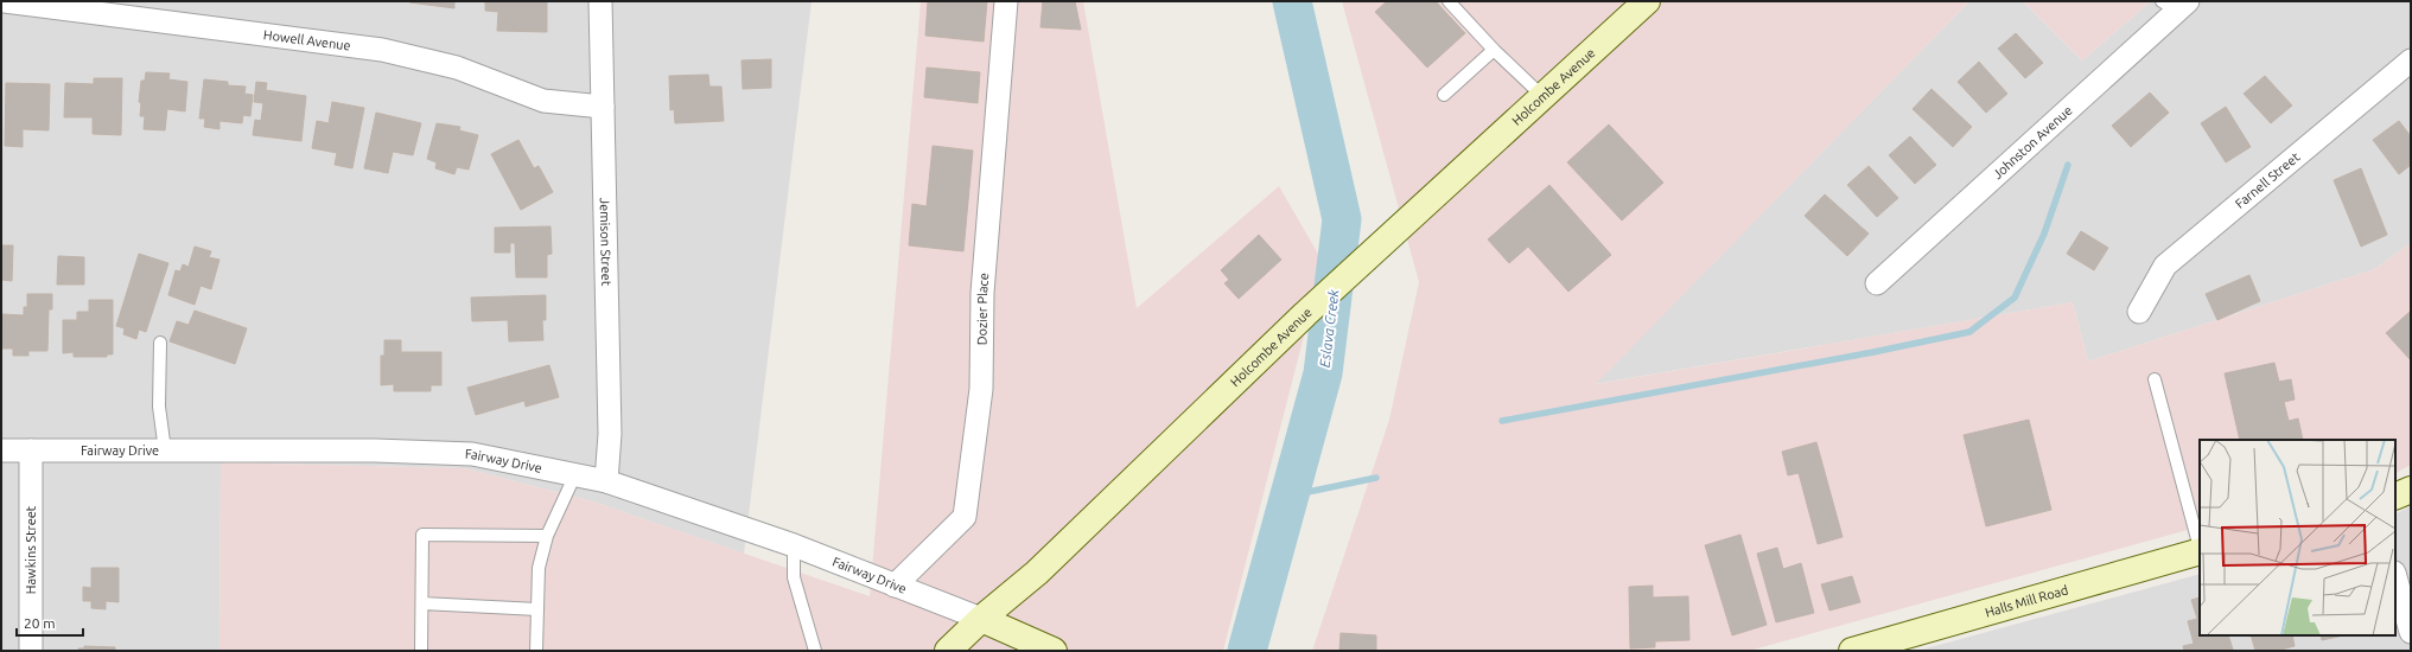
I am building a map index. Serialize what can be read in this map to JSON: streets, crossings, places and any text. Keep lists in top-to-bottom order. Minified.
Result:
{"streets":{"street":["Howell Avenue","Holcombe Avenue","Johnston Avenue","Farnell Street","Jemison Street","Dozier Place","Fairway Drive","Hawkins Street","Halls Mill Road"]},"crossings":[["Howell Avenue","Jemison Street"],["Holcombe Avenue","Fairway Drive"],["Jemison Street","Fairway Drive"],["Dozier Place","Fairway Drive"],["Fairway Drive","Hawkins Street"]],"water":["Eslava Creek"],"scale_bar":"20 m"}
